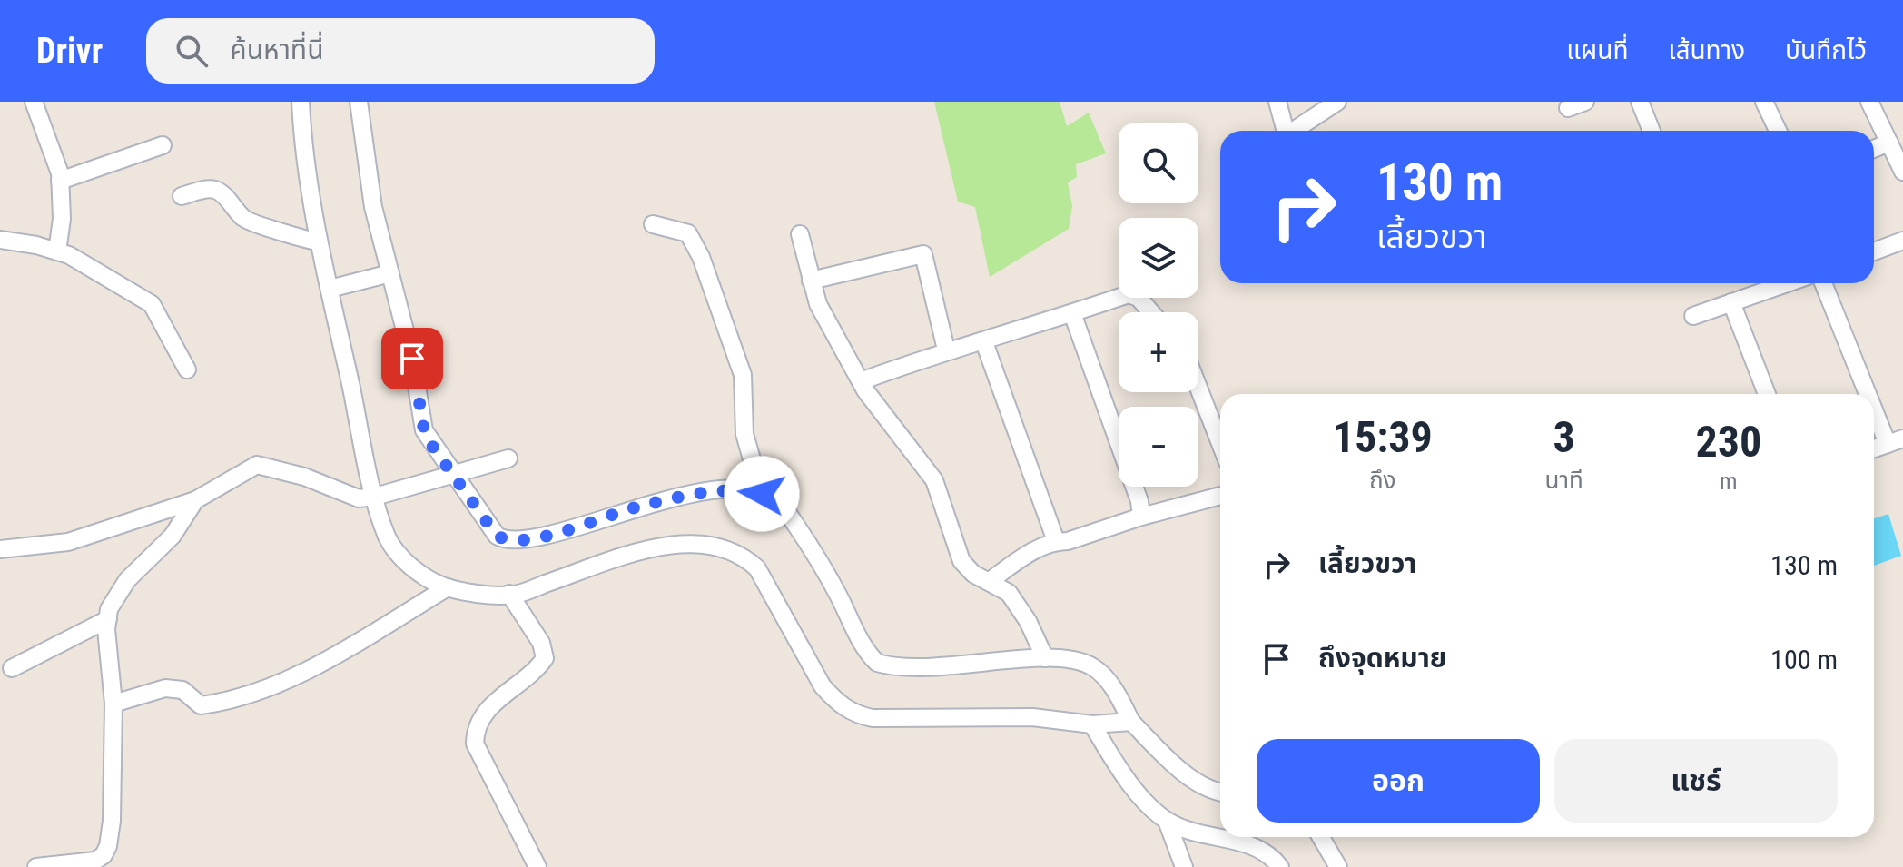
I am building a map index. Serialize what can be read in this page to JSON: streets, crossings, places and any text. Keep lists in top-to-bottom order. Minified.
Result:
{"page":{"header":"Drivr","search":"ค้นหาที่นี่","nav":["แผนที่","เส้นทาง","บันทึกไว้"],"map_buttons":["+","−"],"turn":["130 m","เลี้ยวขวา"],"eta":["15:39","ถึง","3","นาที","230","m"],"list":[{"name":"เลี้ยวขวา","value":"130 m"},{"name":"ถึงจุดหมาย","value":"100 m"}],"buttons":["ออก","แชร์"]}}
